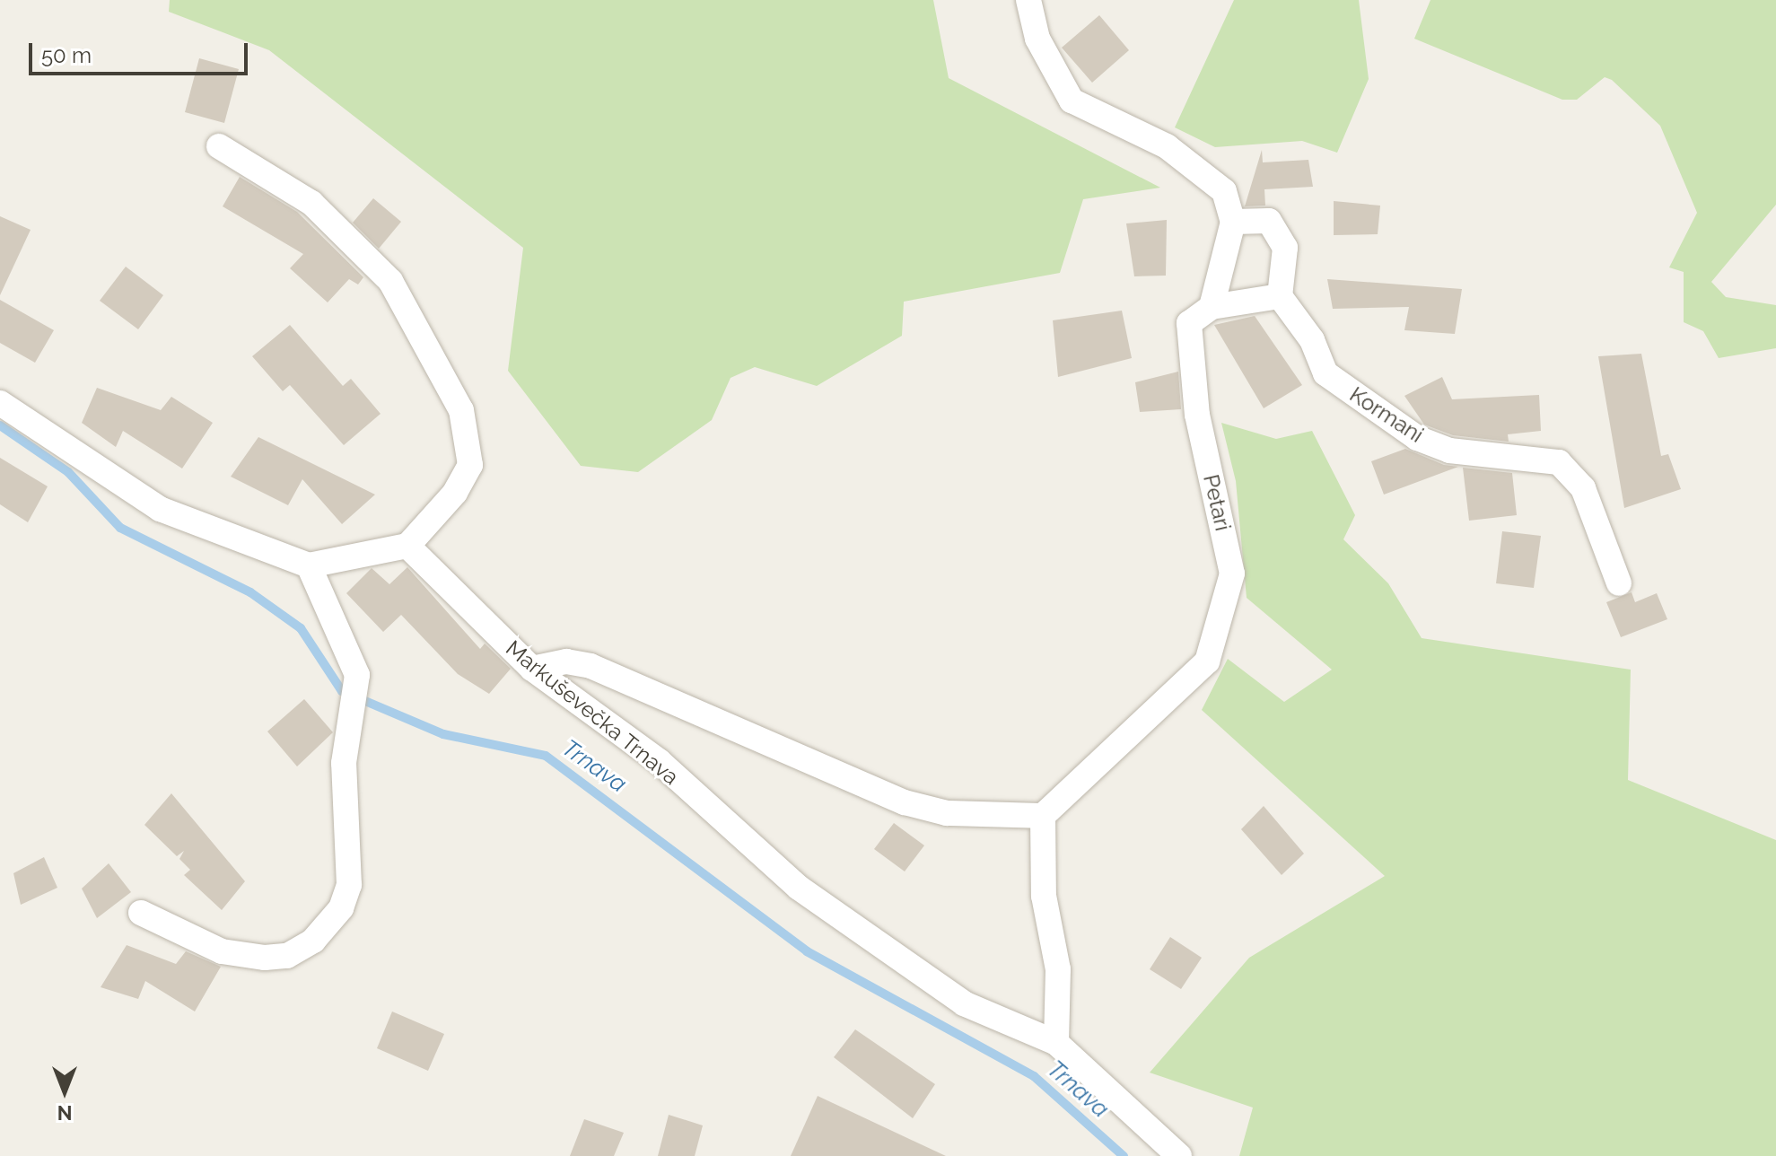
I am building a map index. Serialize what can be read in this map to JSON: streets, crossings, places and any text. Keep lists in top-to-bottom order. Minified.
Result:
{"streets":{"street":["Kormani","Petari","Markuševečka Trnava"]},"water":["Trnava"],"scale_bar":"50 m","north":"bottom"}
